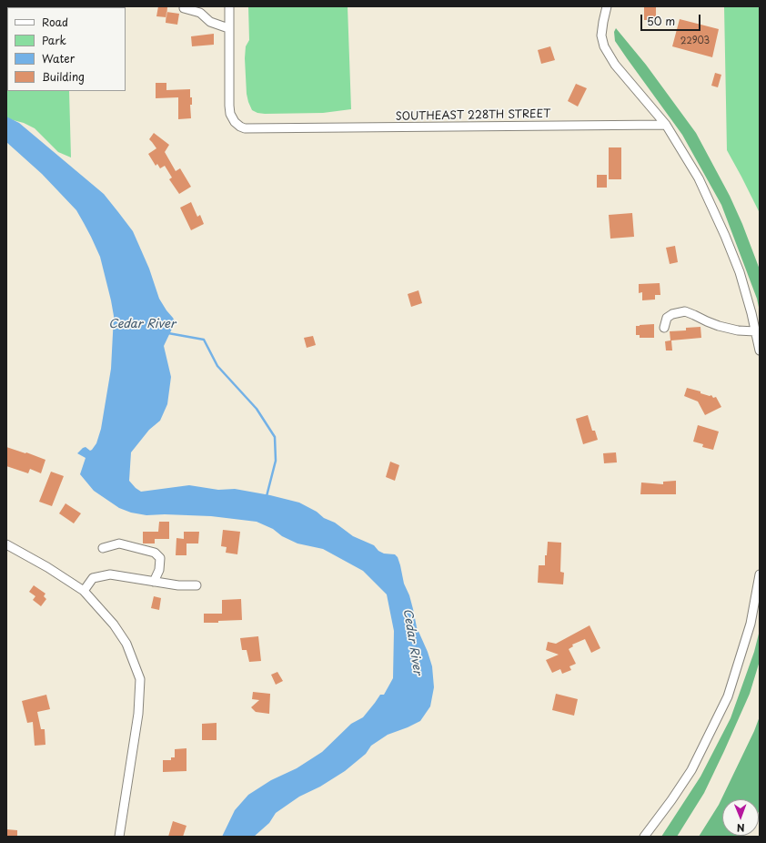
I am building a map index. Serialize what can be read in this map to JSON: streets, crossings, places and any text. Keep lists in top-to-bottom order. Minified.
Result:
{"streets":{"street":["SOUTHEAST 228TH STREET"]},"water":["Cedar River"],"house_numbers":["22903"],"legend":["Road","Park","Water","Building"],"scale_bar":"50 m","north":"bottom"}
